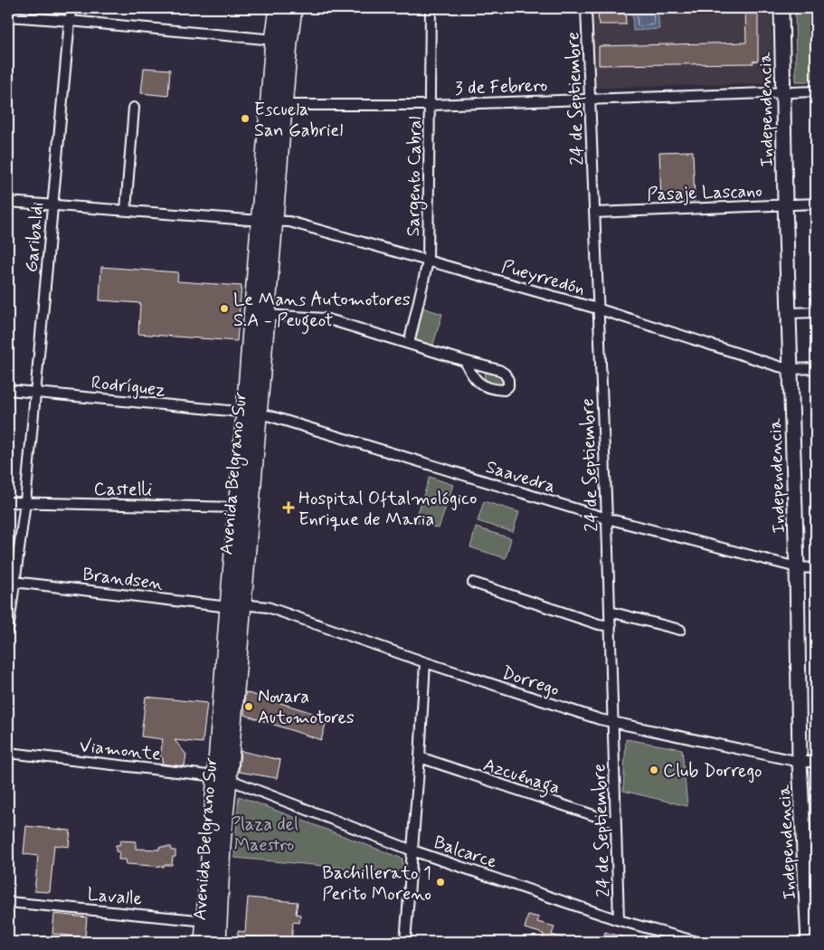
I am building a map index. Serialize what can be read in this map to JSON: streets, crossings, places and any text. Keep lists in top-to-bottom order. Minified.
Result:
{"streets":{"highway":["Avenida Belgrano Sur"],"street":["3 de Febrero","24 de Septiembre","Independencia","Sargento Cabral","Pasaje Lascano","Garibaldi","Pueyrredón","Rodríguez","Saavedra","Castelli","Brandsen","Dorrego","Viamonte","Azcuénaga","Balcarce","Lavalle"]},"crossings":[["3 de Febrero","24 de Septiembre"],["3 de Febrero","Independencia"],["3 de Febrero","Sargento Cabral"],["3 de Febrero","Avenida Belgrano Sur"],["24 de Septiembre","Pasaje Lascano"],["24 de Septiembre","Pueyrredón"],["24 de Septiembre","Saavedra"],["24 de Septiembre","Dorrego"],["24 de Septiembre","Azcuénaga"],["24 de Septiembre","Balcarce"],["Independencia","Pasaje Lascano"],["Independencia","Pueyrredón"],["Independencia","Saavedra"],["Independencia","Dorrego"],["Sargento Cabral","Pueyrredón"],["Garibaldi","Pueyrredón"],["Garibaldi","Rodríguez"],["Garibaldi","Castelli"],["Garibaldi","Brandsen"],["Pueyrredón","Avenida Belgrano Sur"],["Rodríguez","Avenida Belgrano Sur"],["Rodríguez","Saavedra"],["Avenida Belgrano Sur","Saavedra"],["Avenida Belgrano Sur","Castelli"],["Avenida Belgrano Sur","Brandsen"],["Avenida Belgrano Sur","Dorrego"],["Avenida Belgrano Sur","Viamonte"],["Avenida Belgrano Sur","Balcarce"],["Avenida Belgrano Sur","Lavalle"],["Brandsen","Dorrego"],["Viamonte","Balcarce"]],"parks":["Plaza del Maestro"],"places":{"other":["Escuela San Gabriel","Le Mans Automotores S.A - Peugeot","Novara Automotores","Club Dorrego","Bachillerato 1 Perito Moreno"],"health":["Hospital Oftalmológico Enrique de Maria"]}}
